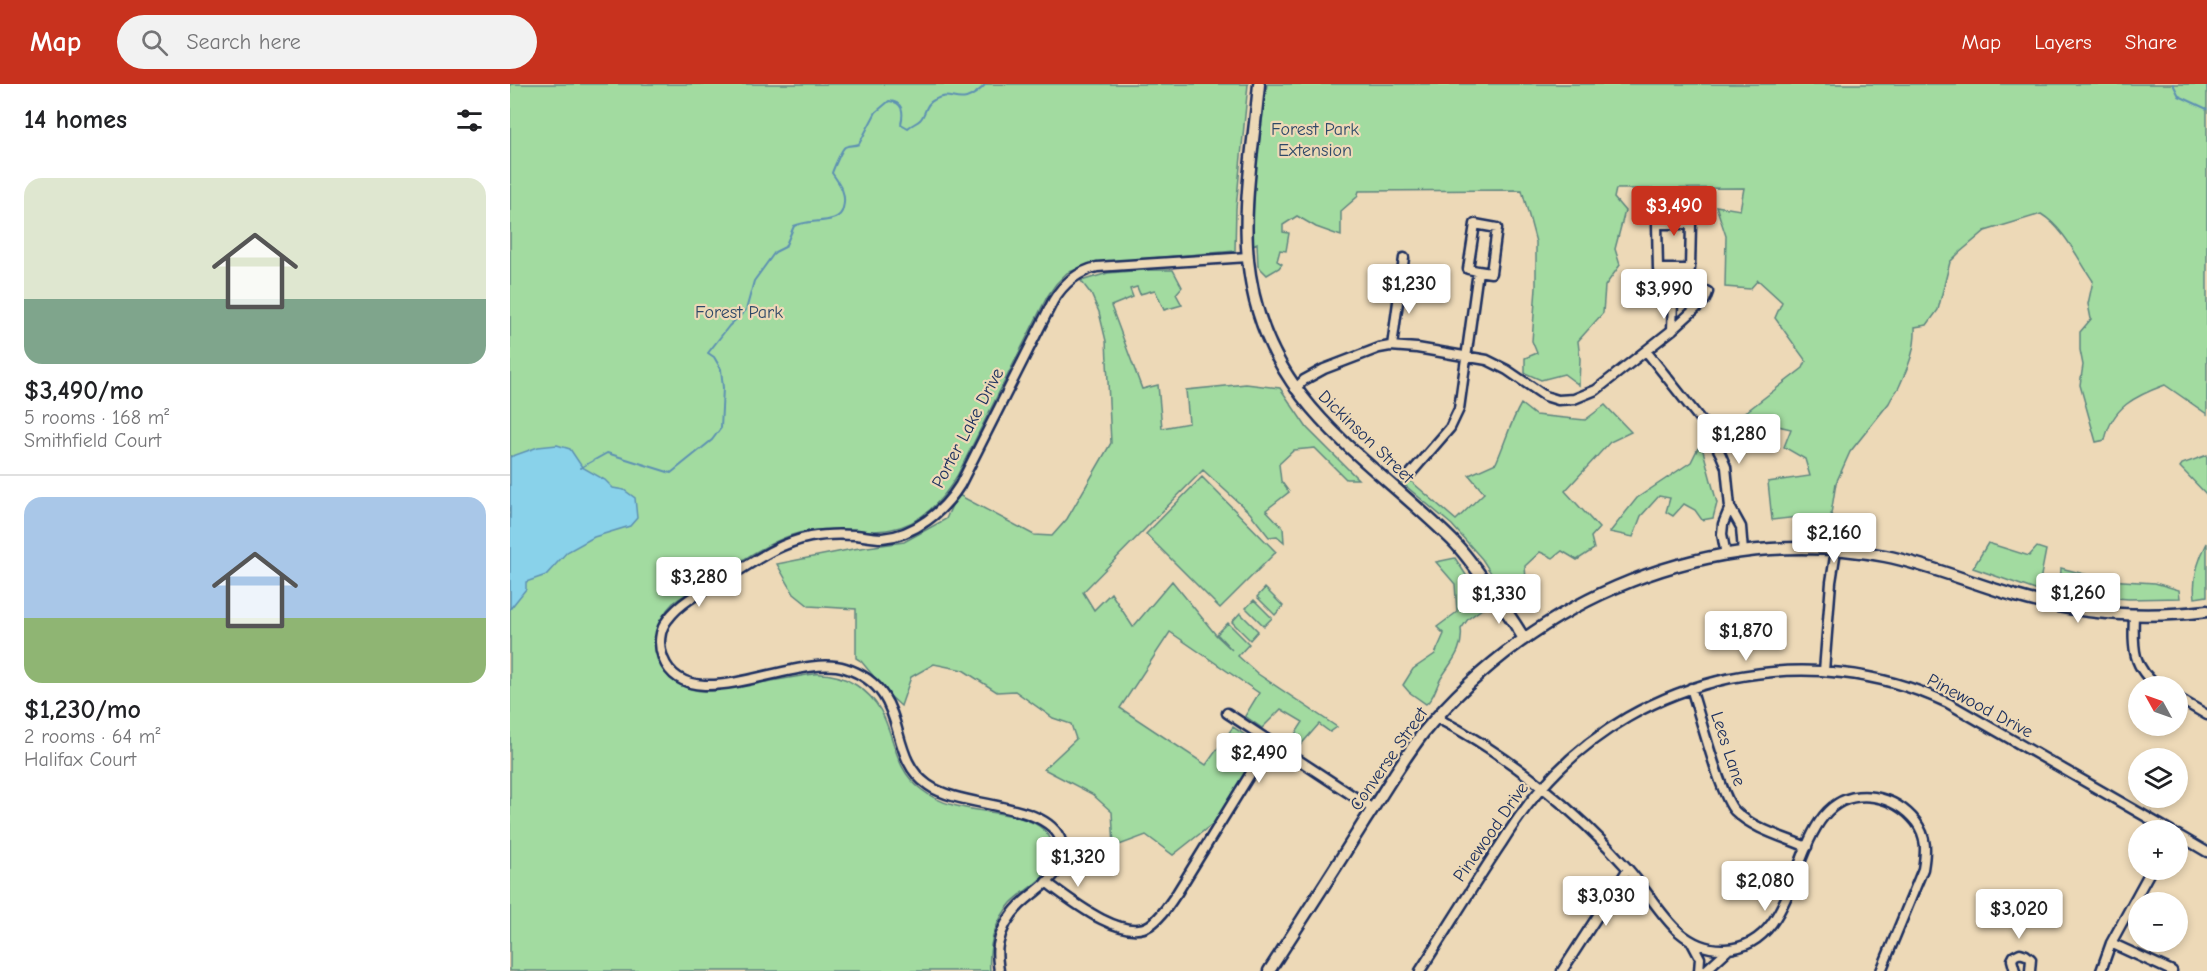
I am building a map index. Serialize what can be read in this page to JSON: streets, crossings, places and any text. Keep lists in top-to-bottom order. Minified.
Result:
{"streets":{"main road":["Dickinson Street","Converse Street"],"street":["Porter Lake Drive","Pinewood Drive","Lees Lane"]},"crossings":[["Porter Lake Drive","Dickinson Street"],["Dickinson Street","Converse Street"],["Pinewood Drive","Lees Lane"]],"parks":["Forest Park Extension","Forest Park"],"north":"top left","page":{"header":"Map","search":"Search here","nav":["Map","Layers","Share"],"heading":"14 homes","list":[{"name":"$3,490/mo","note":"5 rooms · 168 m² · Smithfield Court"},{"name":"$1,230/mo","note":"2 rooms · 64 m² · Halifax Court"}],"price":["$3,490","$1,230","$3,990","$1,280","$2,160","$3,280","$1,260","$1,330","$1,870","$2,490","$1,320","$2,080","$3,030","$3,020"],"map_buttons":["+","−"]}}
